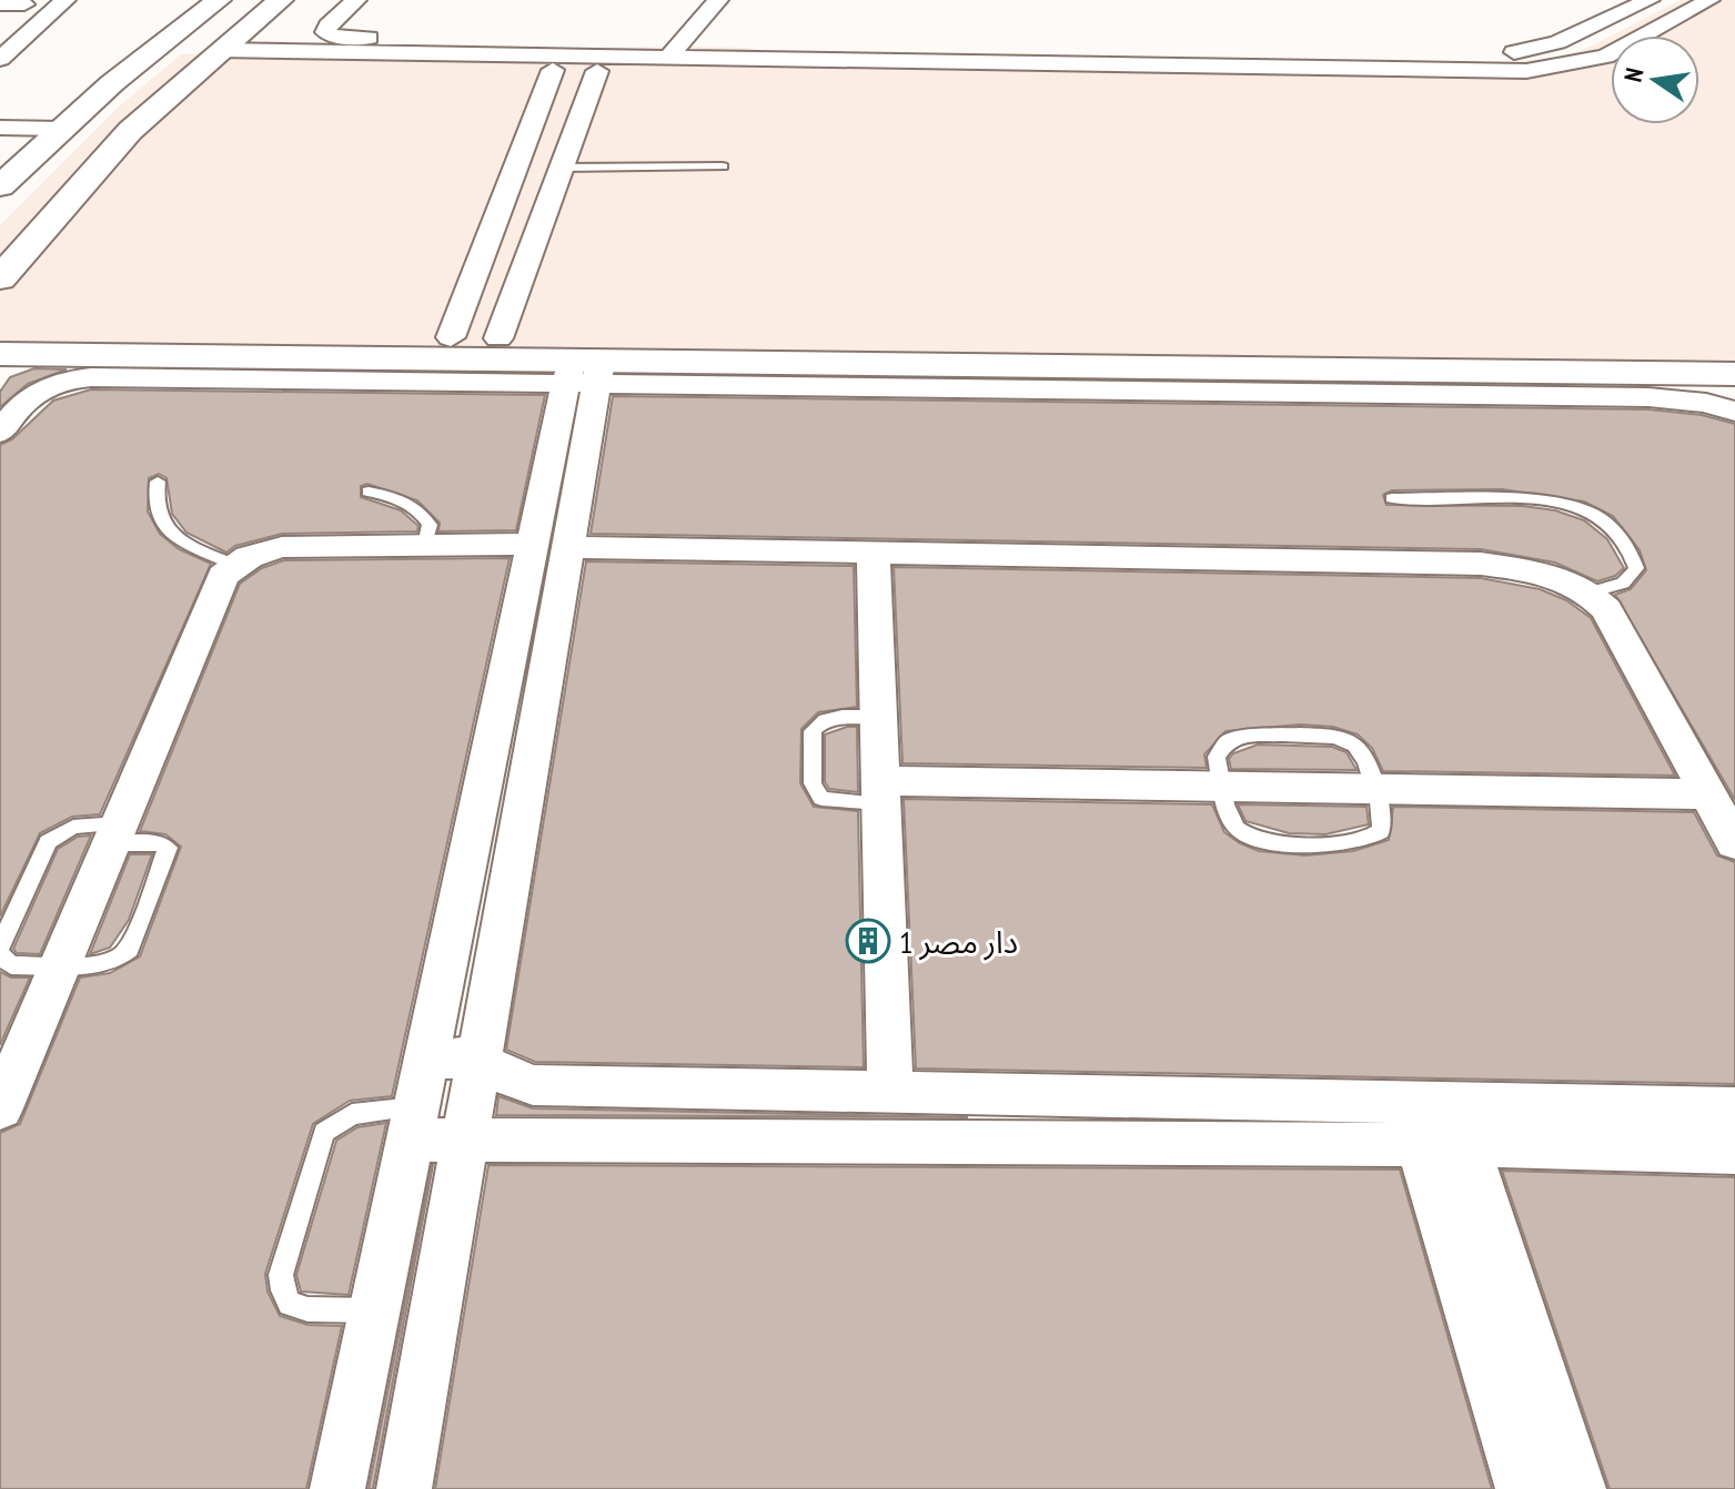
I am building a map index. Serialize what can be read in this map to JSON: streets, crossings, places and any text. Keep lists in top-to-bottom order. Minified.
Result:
{"places":{"building":["دار مصر 1"]},"north":"left"}
